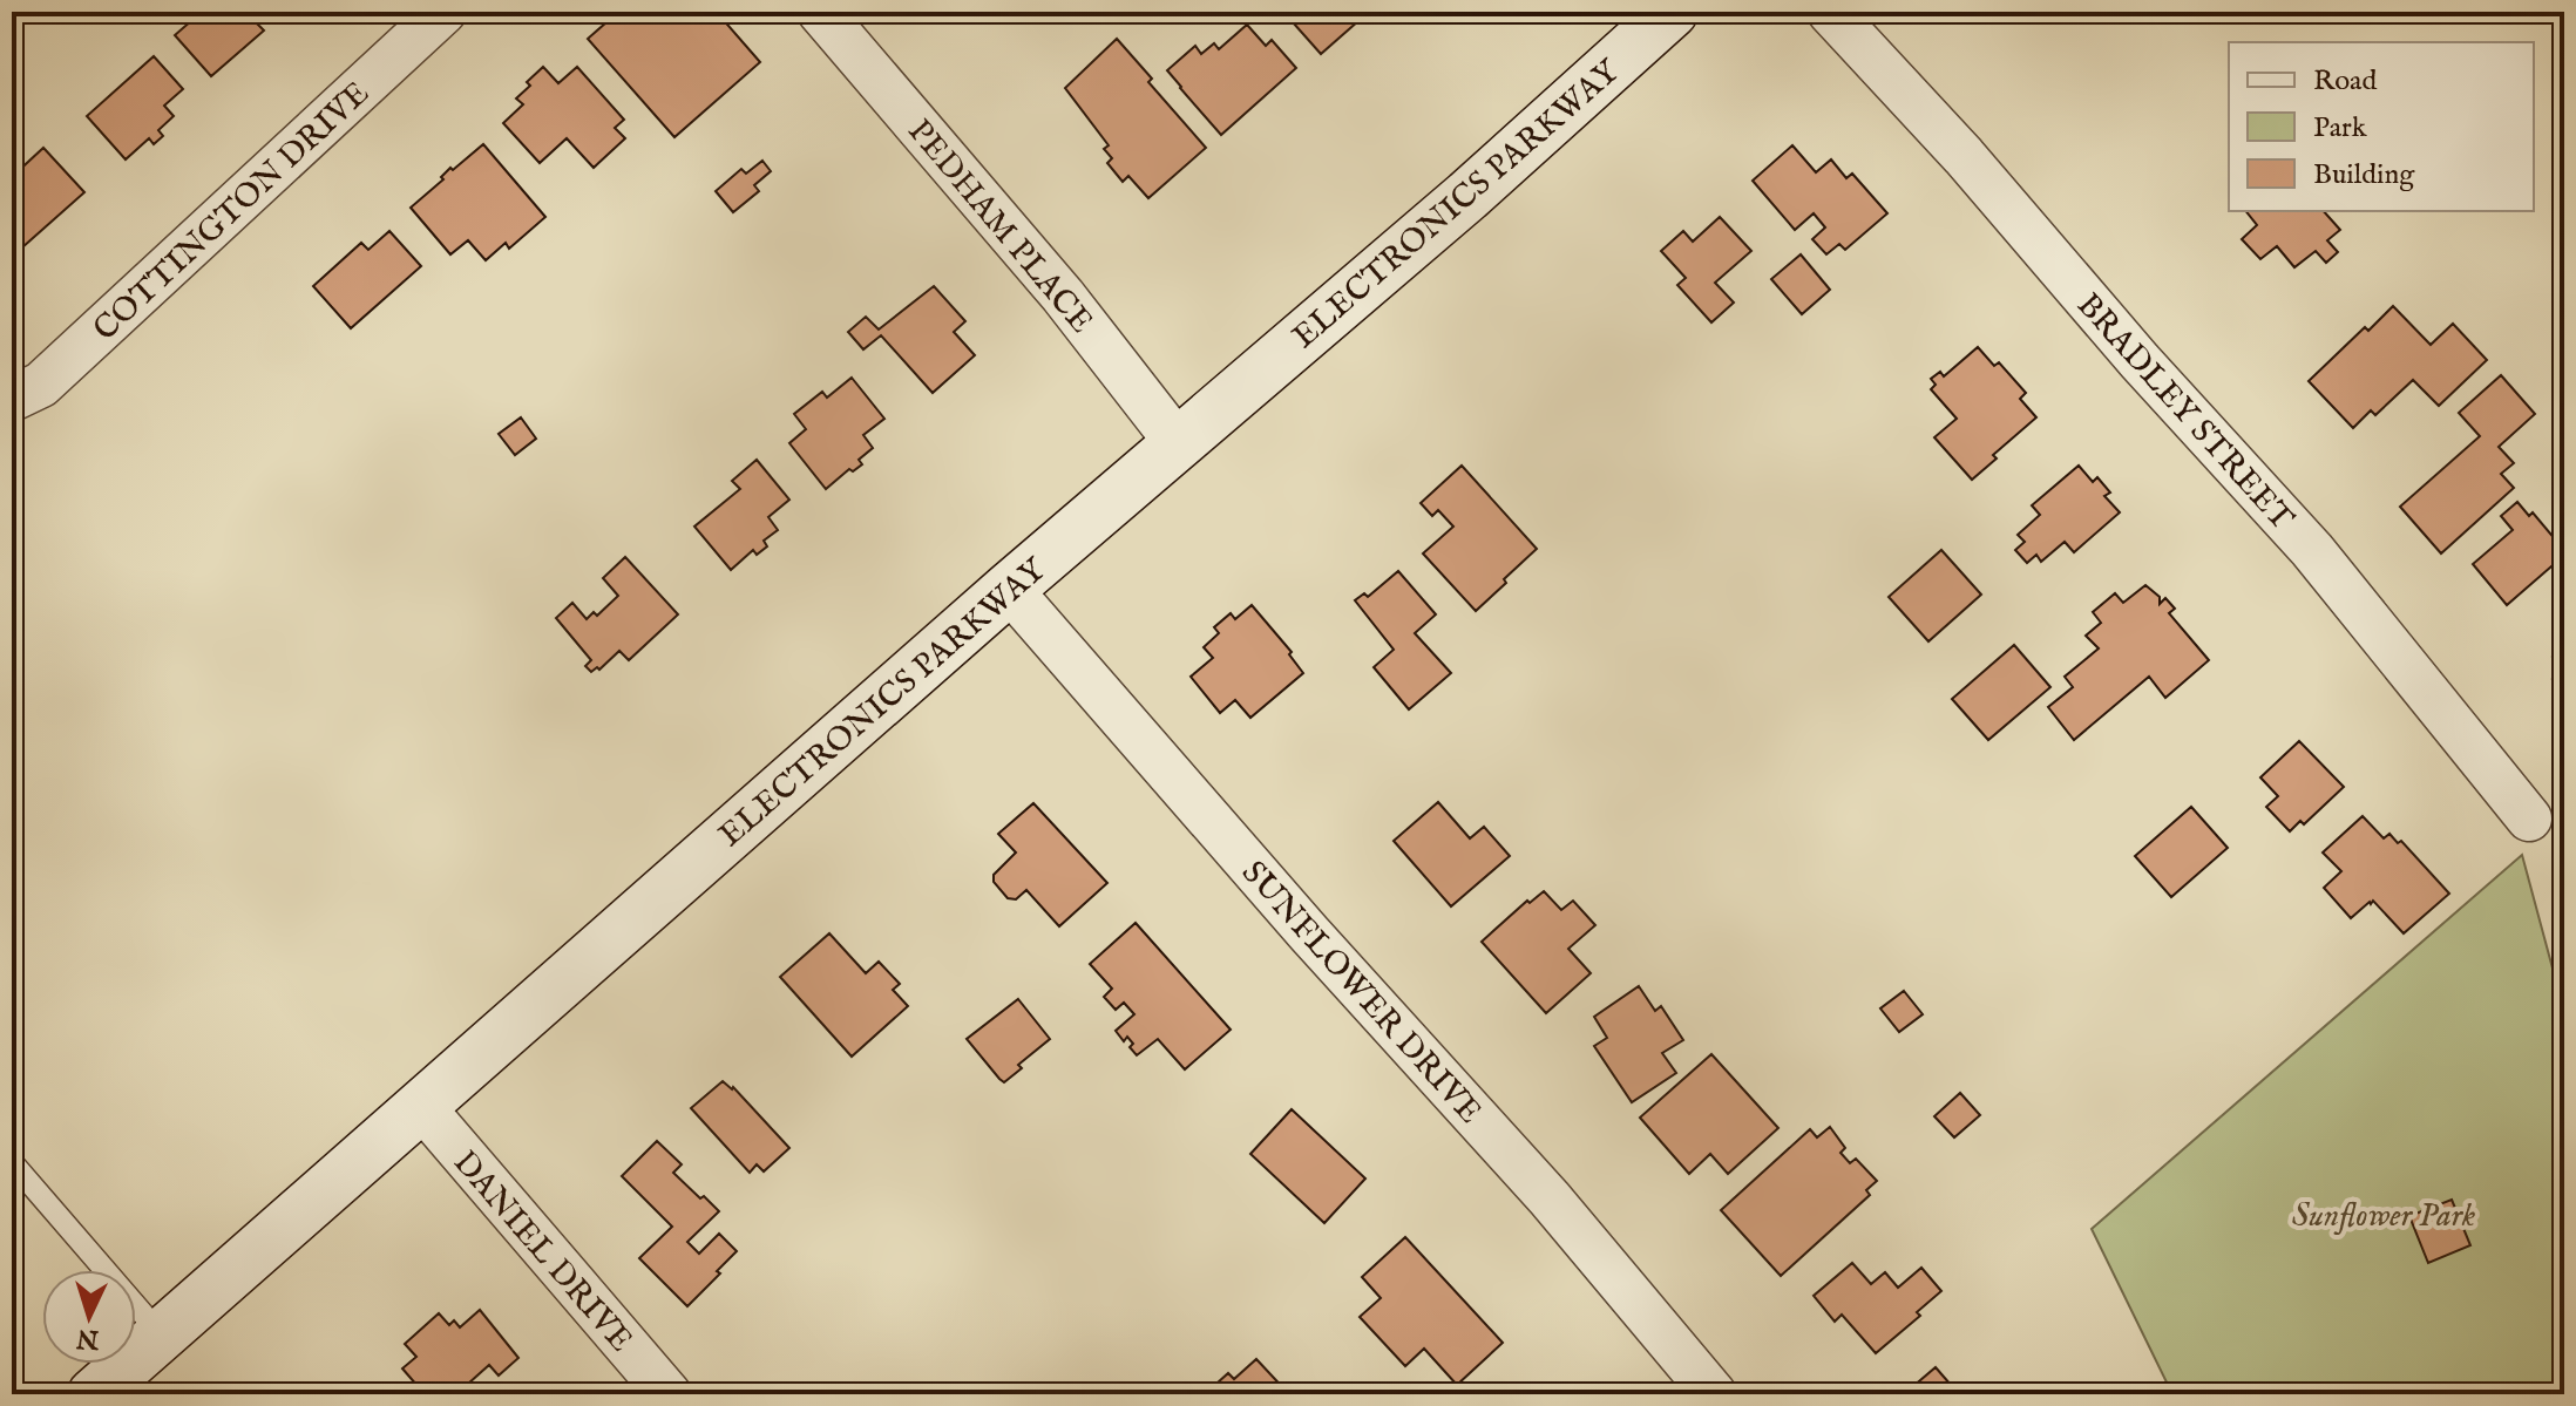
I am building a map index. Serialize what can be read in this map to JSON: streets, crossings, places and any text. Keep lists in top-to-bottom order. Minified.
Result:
{"streets":{"main road":["ELECTRONICS PARKWAY"],"street":["COTTINGTON DRIVE","PEDHAM PLACE","BRADLEY STREET","SUNFLOWER DRIVE","DANIEL DRIVE"]},"crossings":[["ELECTRONICS PARKWAY","PEDHAM PLACE"],["ELECTRONICS PARKWAY","SUNFLOWER DRIVE"],["ELECTRONICS PARKWAY","DANIEL DRIVE"]],"parks":["Sunflower Park"],"legend":["Road","Park","Building"],"north":"bottom"}
